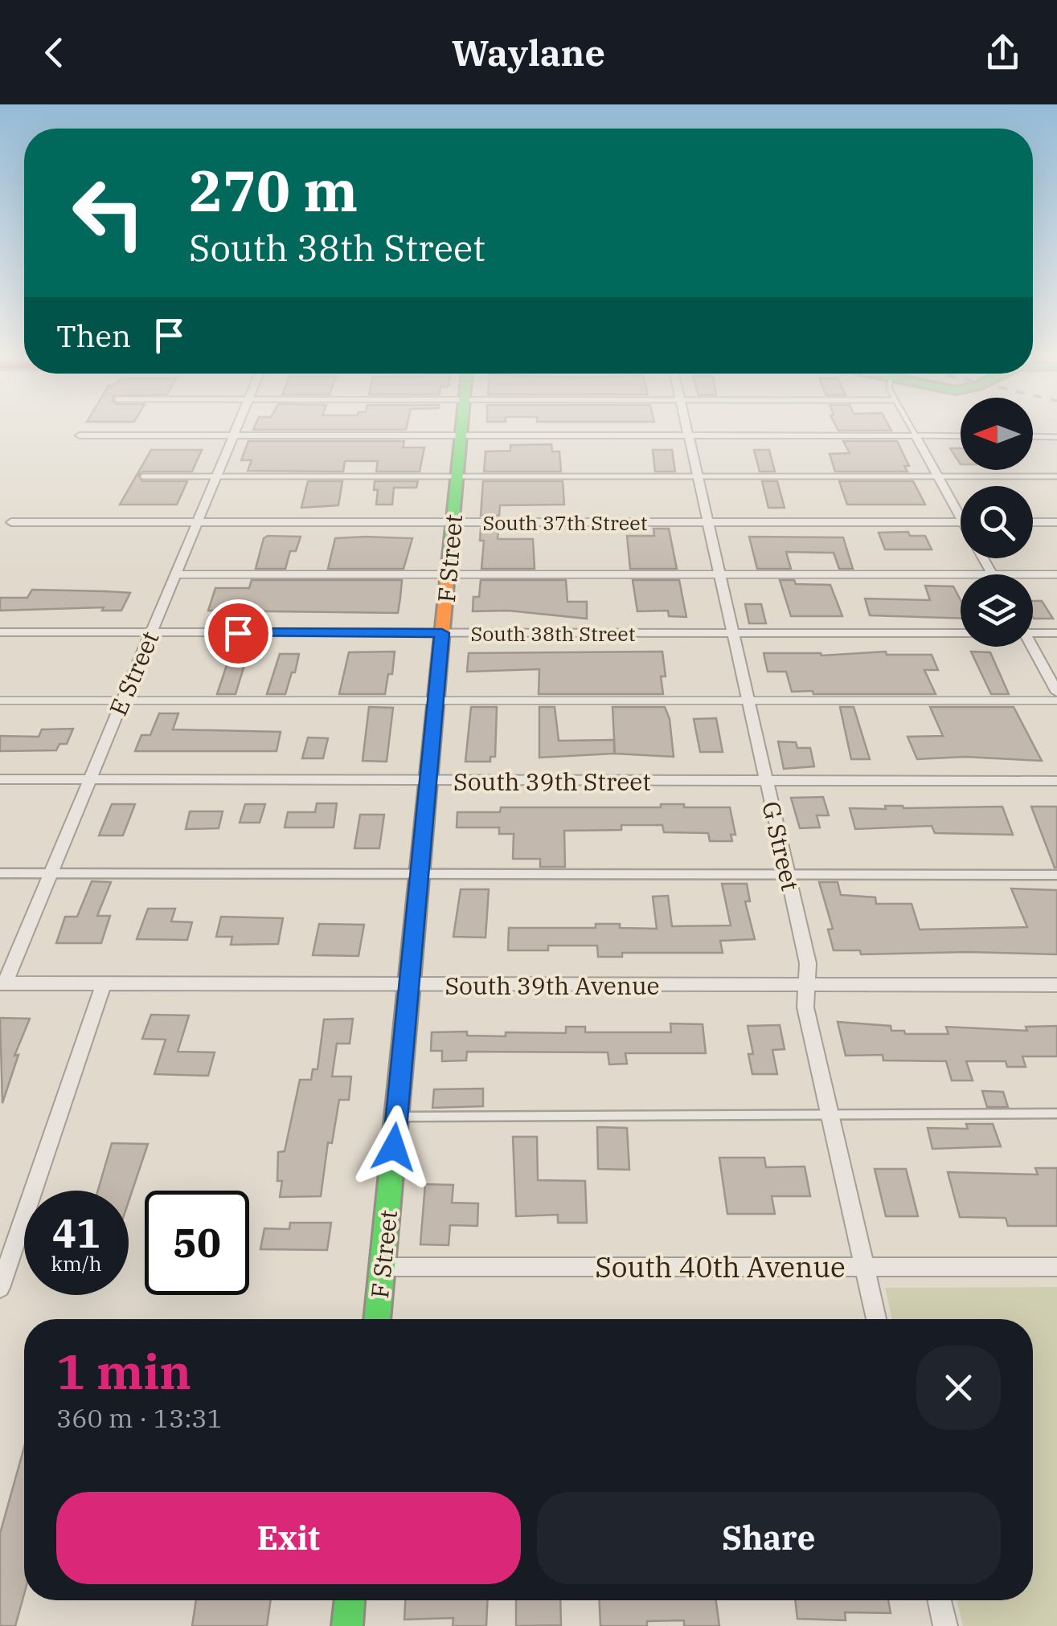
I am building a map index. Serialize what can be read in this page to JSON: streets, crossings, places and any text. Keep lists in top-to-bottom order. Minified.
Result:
{"streets":{"street":["South 37th Street","F Street","South 38th Street","E Street","South 39th Street","G Street","South 39th Avenue","South 40th Avenue"]},"crossings":[["South 37th Street","F Street"],["South 37th Street","E Street"],["South 37th Street","G Street"],["F Street","South 38th Street"],["F Street","South 39th Street"],["F Street","South 39th Avenue"],["F Street","South 40th Avenue"],["South 38th Street","E Street"],["South 38th Street","G Street"],["E Street","South 39th Street"],["E Street","South 39th Avenue"],["South 39th Street","G Street"],["G Street","South 39th Avenue"],["G Street","South 40th Avenue"]],"north":"left","page":{"header":"Waylane","turn":["270 m","South 38th Street"],"then":"Then","speed":"41 km/h","limit":"50","heading":["1 min","360 m · 13:31"],"buttons":["Exit","Share"]}}
